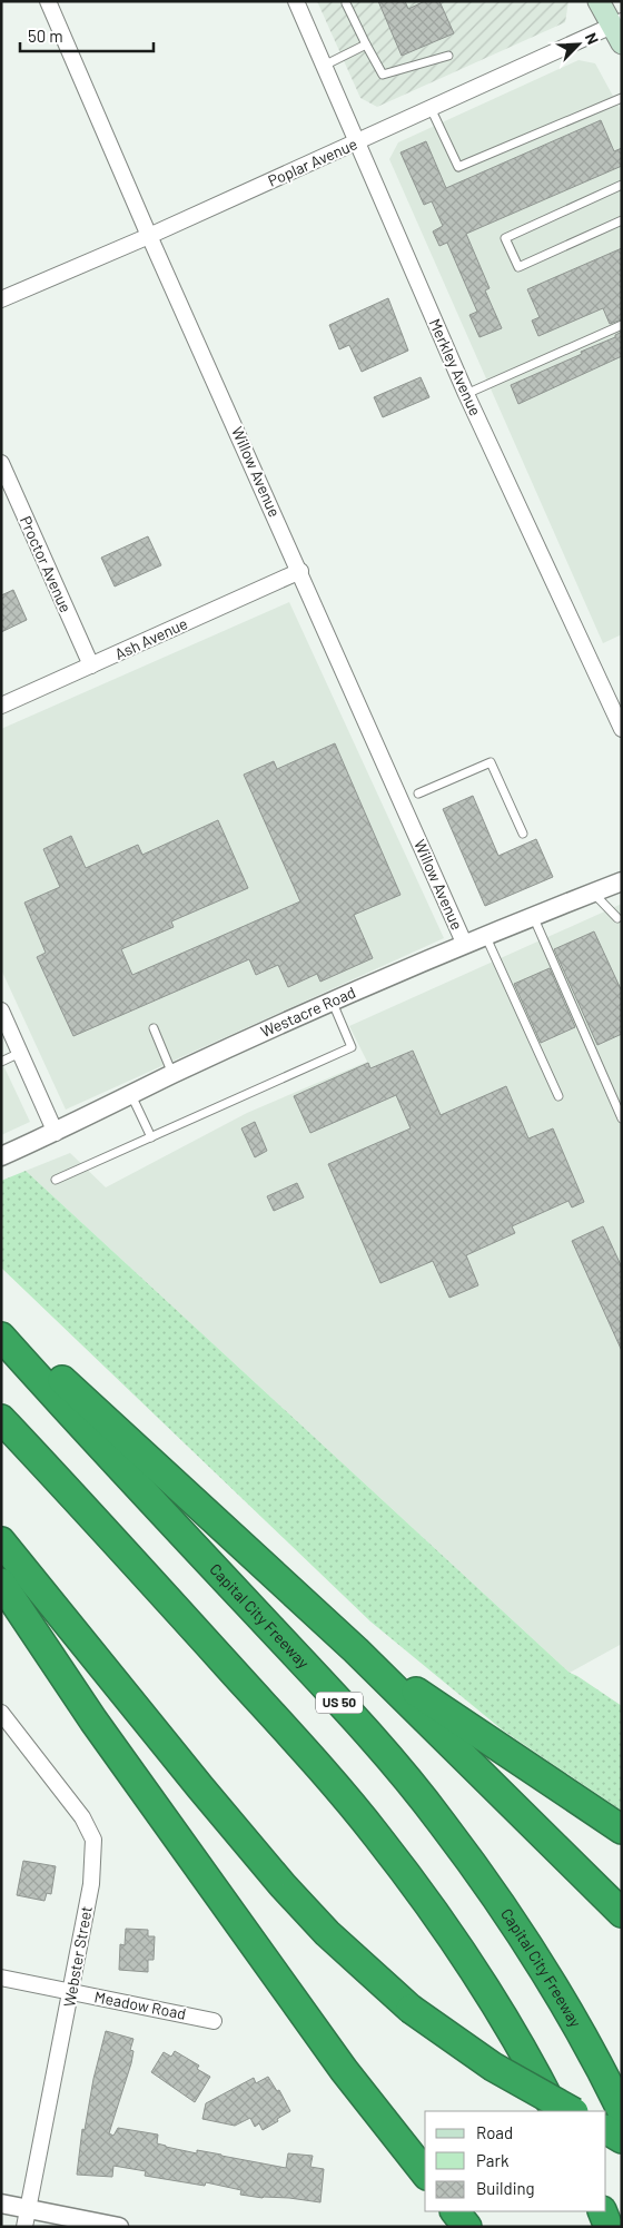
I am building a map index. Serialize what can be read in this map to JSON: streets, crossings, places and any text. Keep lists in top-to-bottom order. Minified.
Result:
{"streets":{"highway":["Capital City Freeway","US 50"],"street":["Poplar Avenue","Merkley Avenue","Willow Avenue","Proctor Avenue","Ash Avenue","Westacre Road","Webster Street","Meadow Road"]},"crossings":[["Poplar Avenue","Merkley Avenue"],["Poplar Avenue","Willow Avenue"],["Willow Avenue","Ash Avenue"],["Willow Avenue","Westacre Road"],["Proctor Avenue","Ash Avenue"],["Webster Street","Meadow Road"]],"legend":["Road","Park","Building"],"scale_bar":"50 m","north":"top right"}
